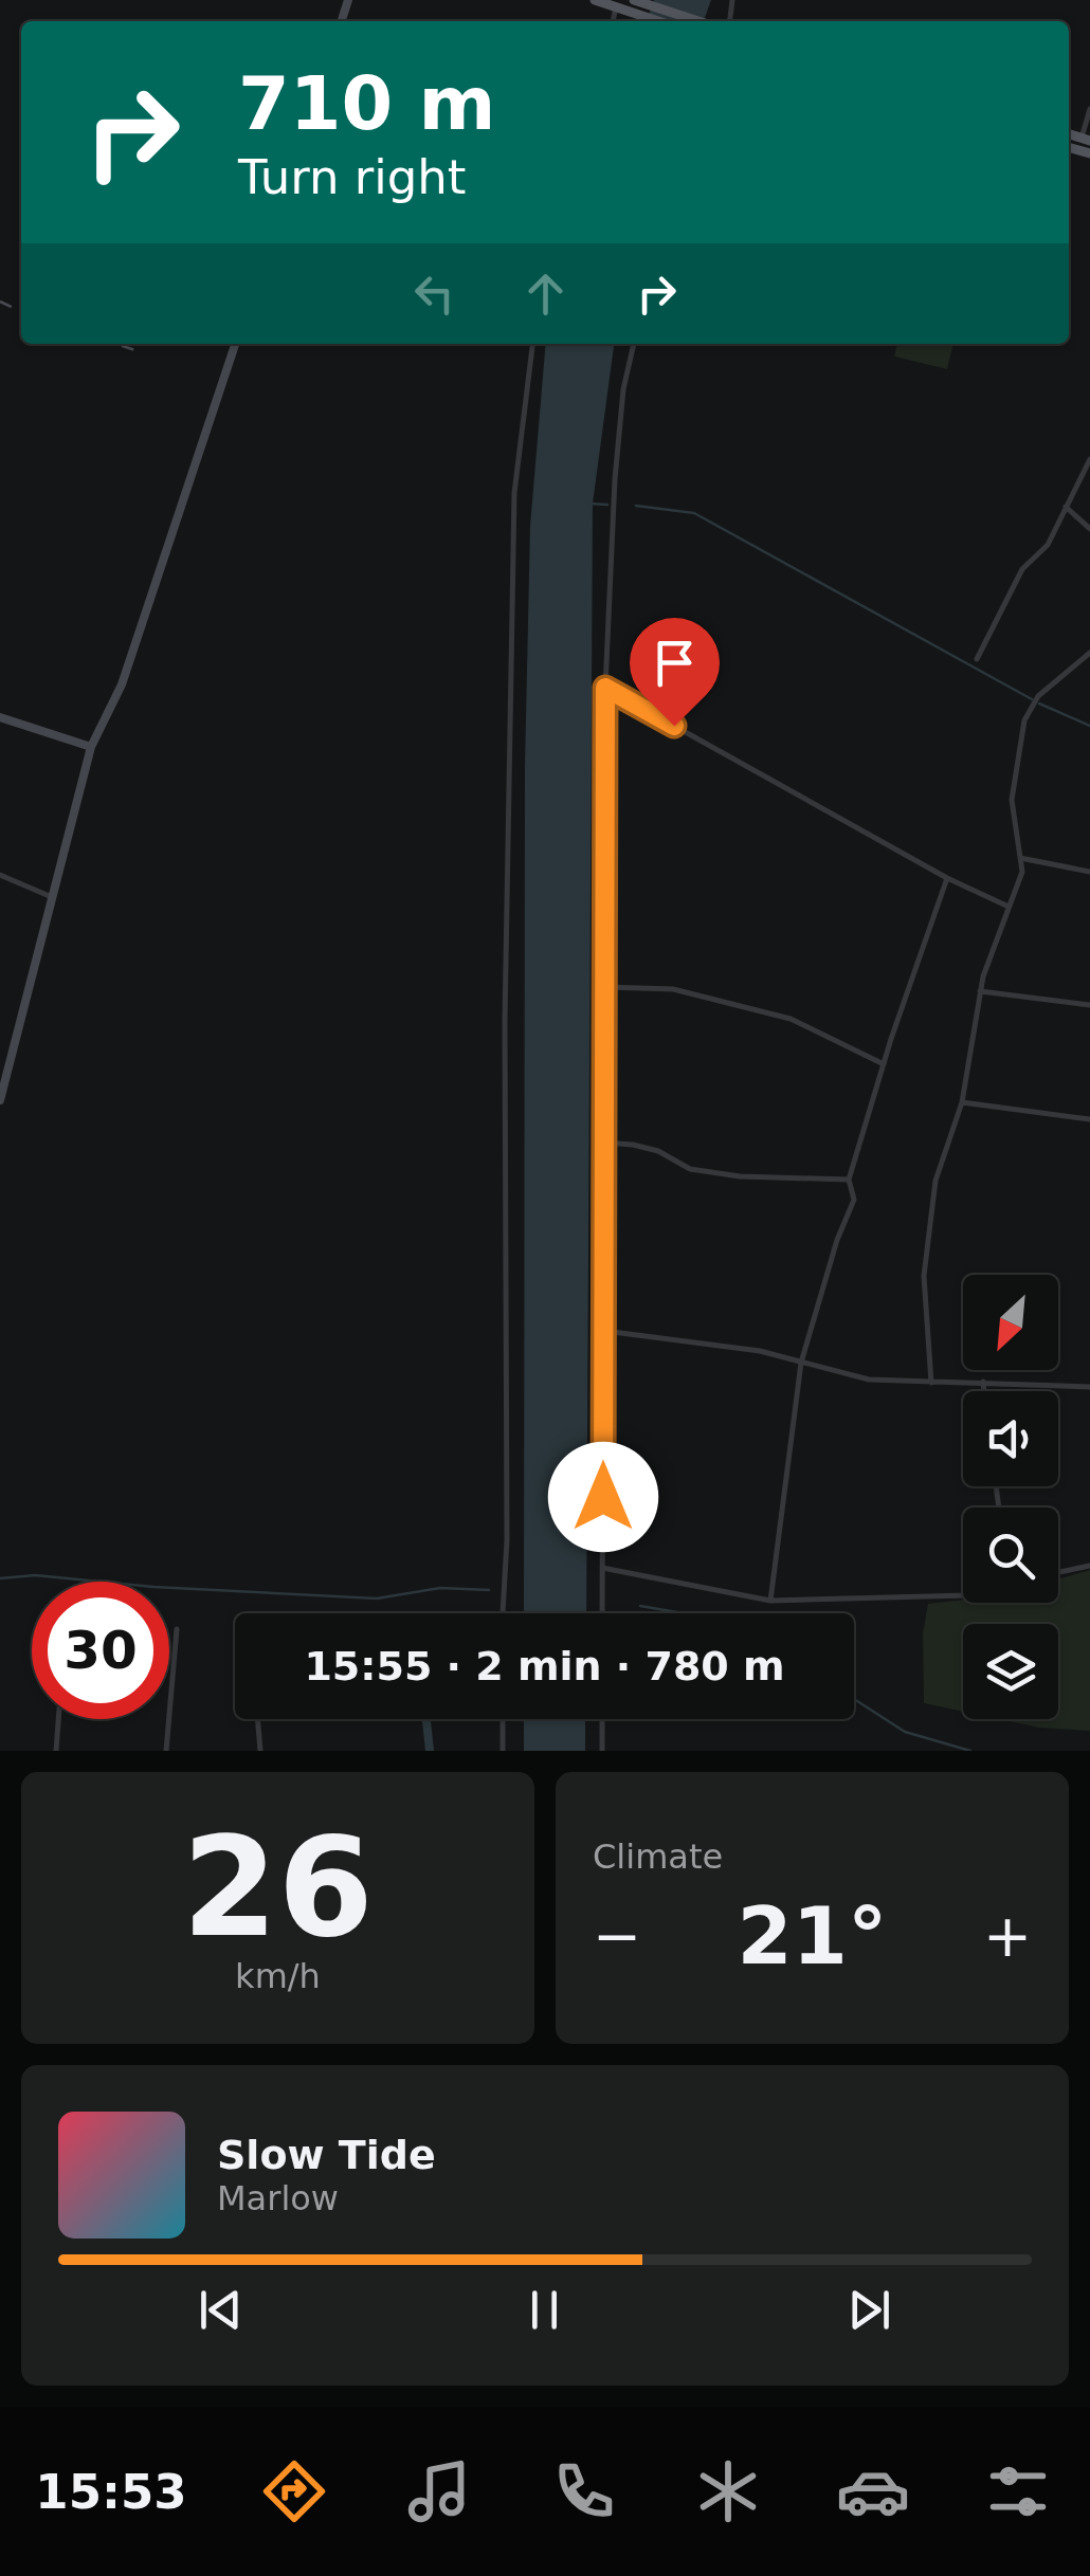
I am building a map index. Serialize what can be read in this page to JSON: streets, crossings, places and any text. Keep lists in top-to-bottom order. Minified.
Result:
{"north":"bottom left","page":{"turn":["710 m","Turn right"],"limit":"30","trip":"15:55 · 2 min · 780 m","tile":[["26","km/h"],"Climate"],"heat":["−","21°","+"],"song":["Slow Tide","Marlow"],"tabs":"15:53"}}
